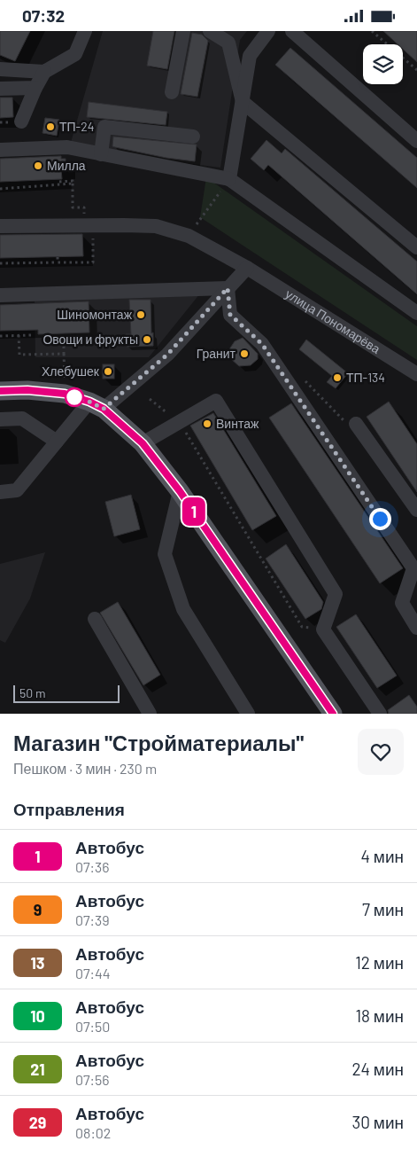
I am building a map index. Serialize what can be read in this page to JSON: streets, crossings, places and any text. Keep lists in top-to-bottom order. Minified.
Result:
{"streets":{"street":["улица Пономарёва"]},"places":["ТП-24","Милла","Шиномонтаж","Овощи и фрукты","Гранит","Хлебушек","ТП-134","Винтаж"],"lines":["bus line 1"],"scale_bar":"50 m","page":{"status":"07:32","on_map":"1","scale":"50 m","heading":[["Магазин \"Стройматериалы\"","Пешком · 3 мин · 230 m"],"Отправления"],"list":[{"mark":"1","name":"Автобус","note":"07:36","value":"4 мин"},{"mark":"9","name":"Автобус","note":"07:39","value":"7 мин"},{"mark":"13","name":"Автобус","note":"07:44","value":"12 мин"},{"mark":"10","name":"Автобус","note":"07:50","value":"18 мин"},{"mark":"21","name":"Автобус","note":"07:56","value":"24 мин"},{"mark":"29","name":"Автобус","note":"08:02","value":"30 мин"}]}}
